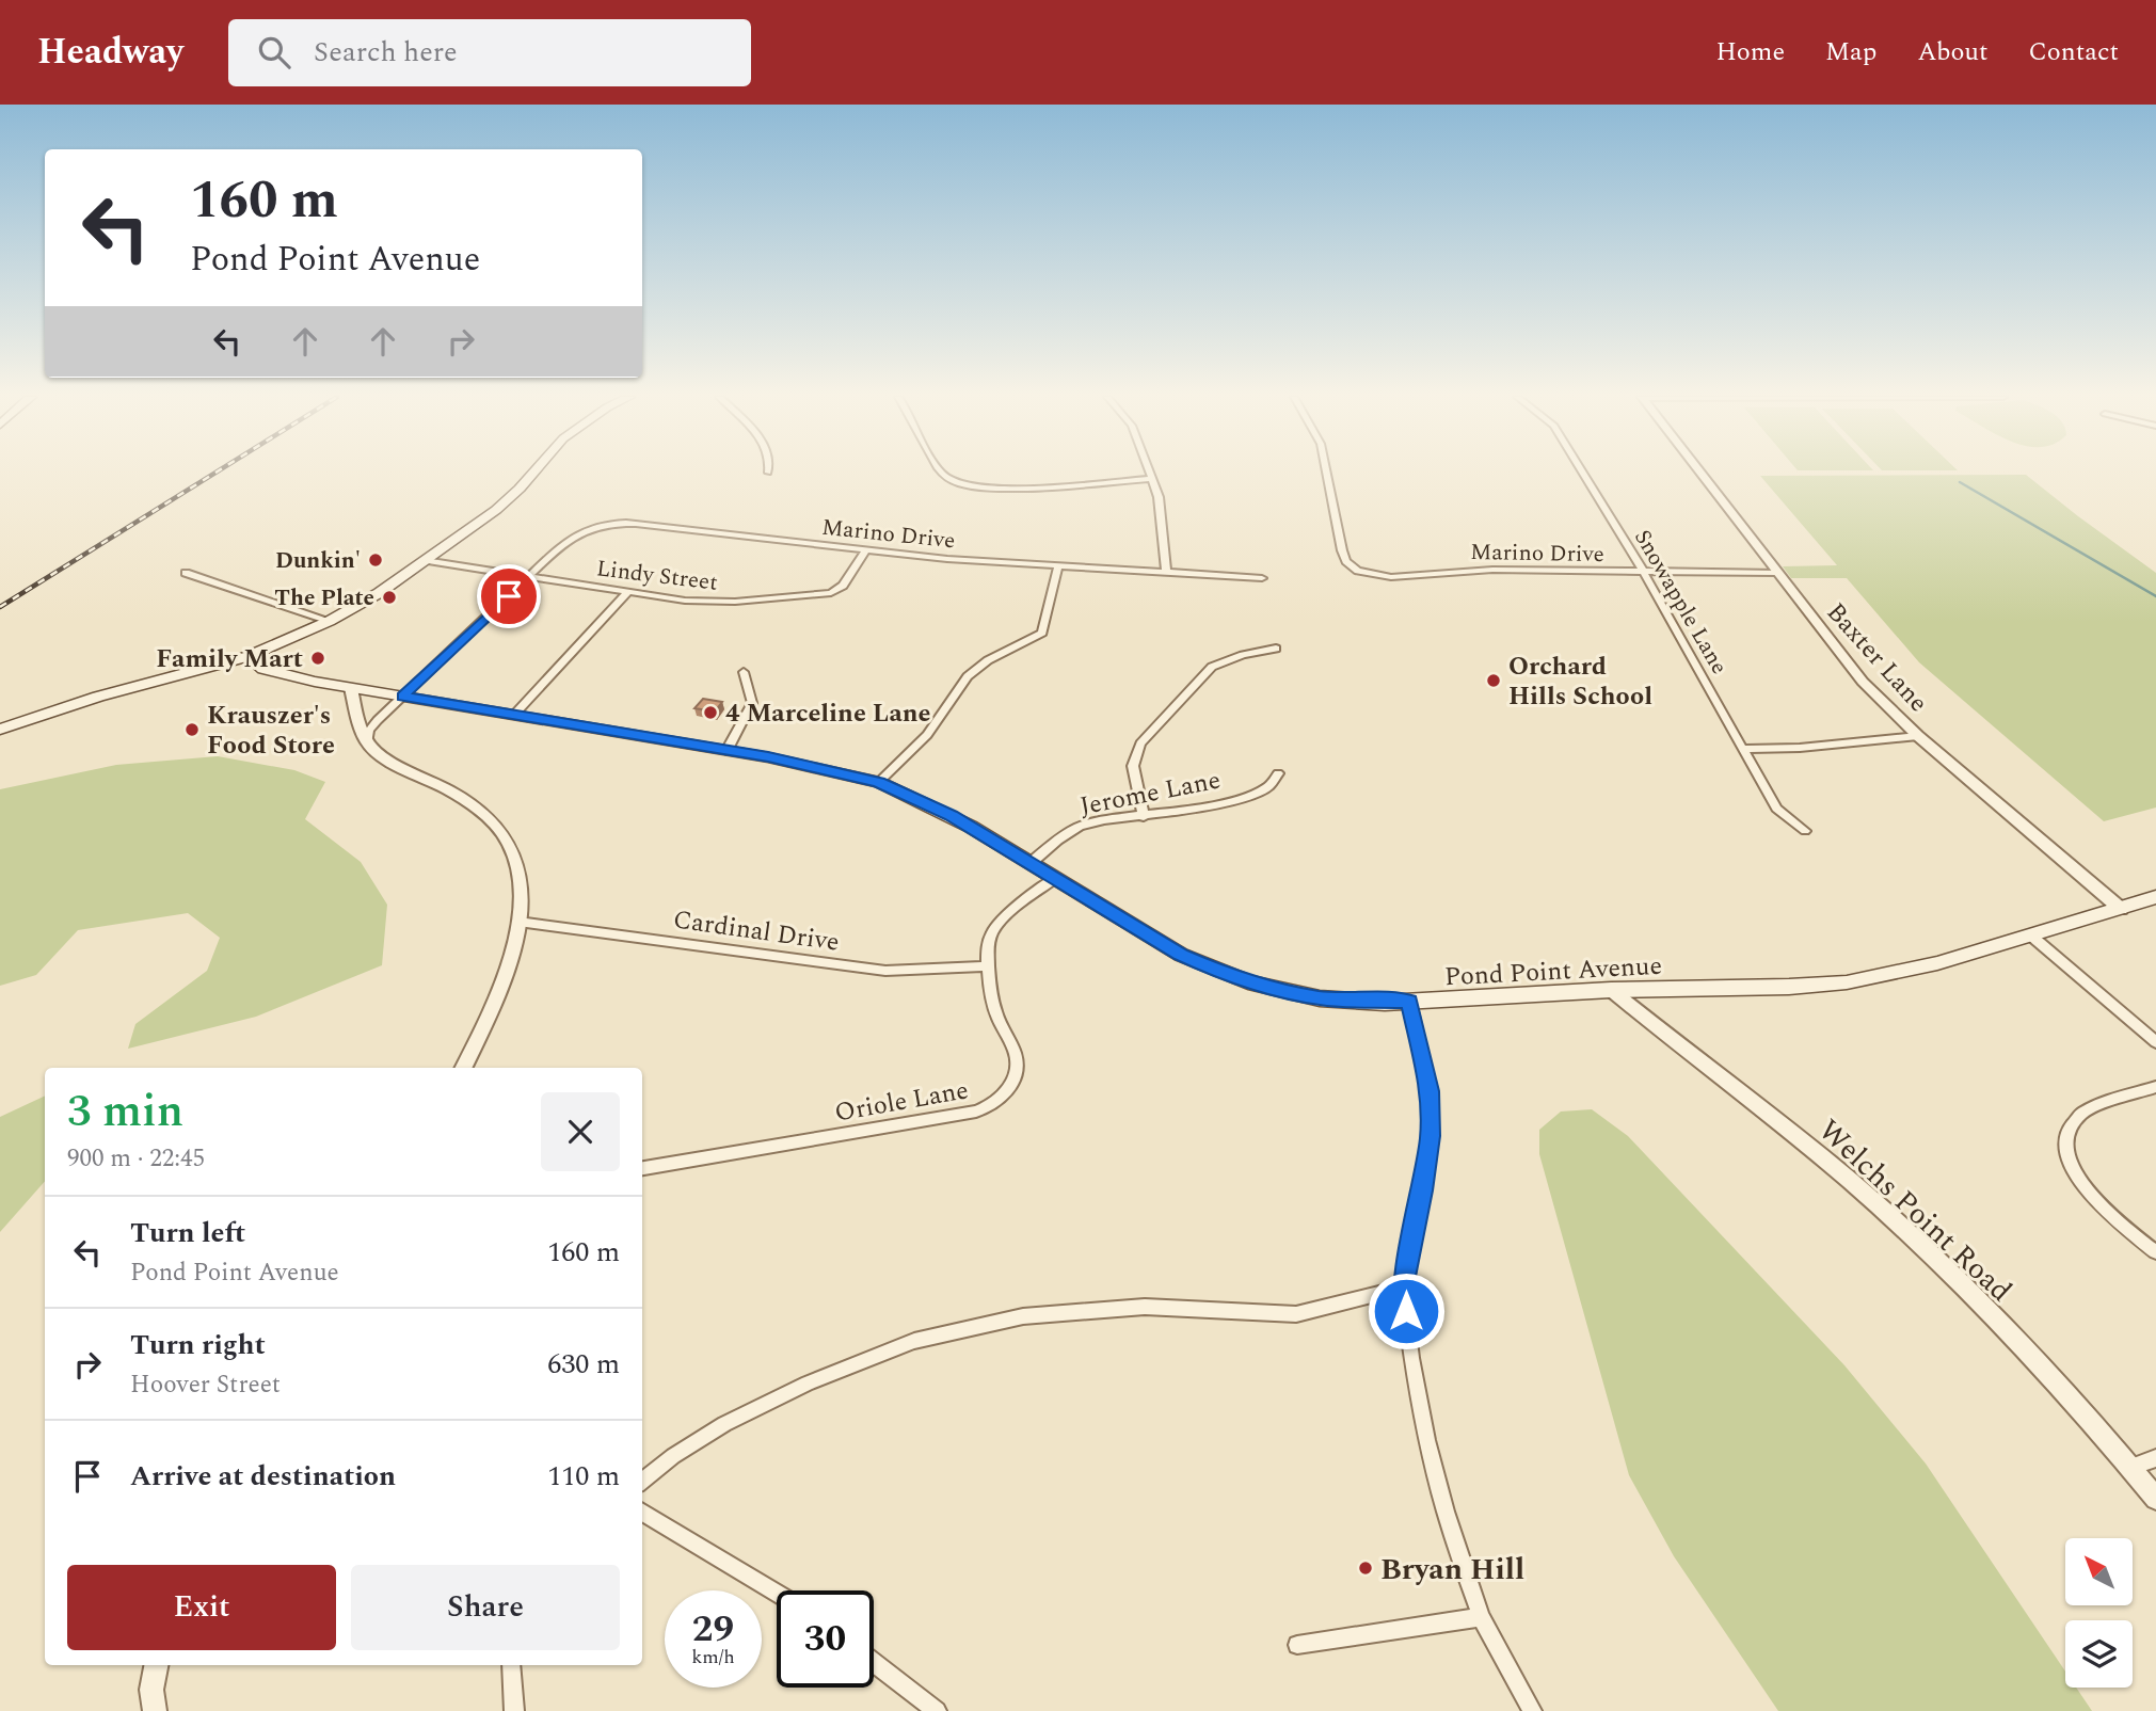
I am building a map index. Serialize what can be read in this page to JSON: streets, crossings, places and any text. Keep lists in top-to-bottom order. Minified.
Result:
{"streets":{"main road":["Pond Point Avenue"],"street":["Marino Drive","Lindy Street","Snowapple Lane","Baxter Lane","Jerome Lane","Cardinal Drive","Oriole Lane","Welchs Point Road"]},"crossings":[["Marino Drive","Lindy Street"],["Marino Drive","Snowapple Lane"],["Marino Drive","Baxter Lane"],["Marino Drive","Pond Point Avenue"],["Baxter Lane","Pond Point Avenue"],["Jerome Lane","Pond Point Avenue"],["Cardinal Drive","Oriole Lane"],["Pond Point Avenue","Oriole Lane"],["Pond Point Avenue","Welchs Point Road"]],"places":["Dunkin'","The Plate","Family Mart","Orchard Hills School","4 Marceline Lane","Krauszer's Food Store","Bryan Hill"],"north":"top left","page":{"header":"Headway","search":"Search here","nav":["Home","Map","About","Contact"],"turn":["160 m","Pond Point Avenue"],"heading":["3 min","900 m · 22:45"],"list":[{"name":"Turn left","note":"Pond Point Avenue","value":"160 m"},{"name":"Turn right","note":"Hoover Street","value":"630 m"},{"name":"Arrive at destination","value":"110 m"}],"buttons":["Exit","Share"],"speed":"29 km/h","limit":"30"}}
